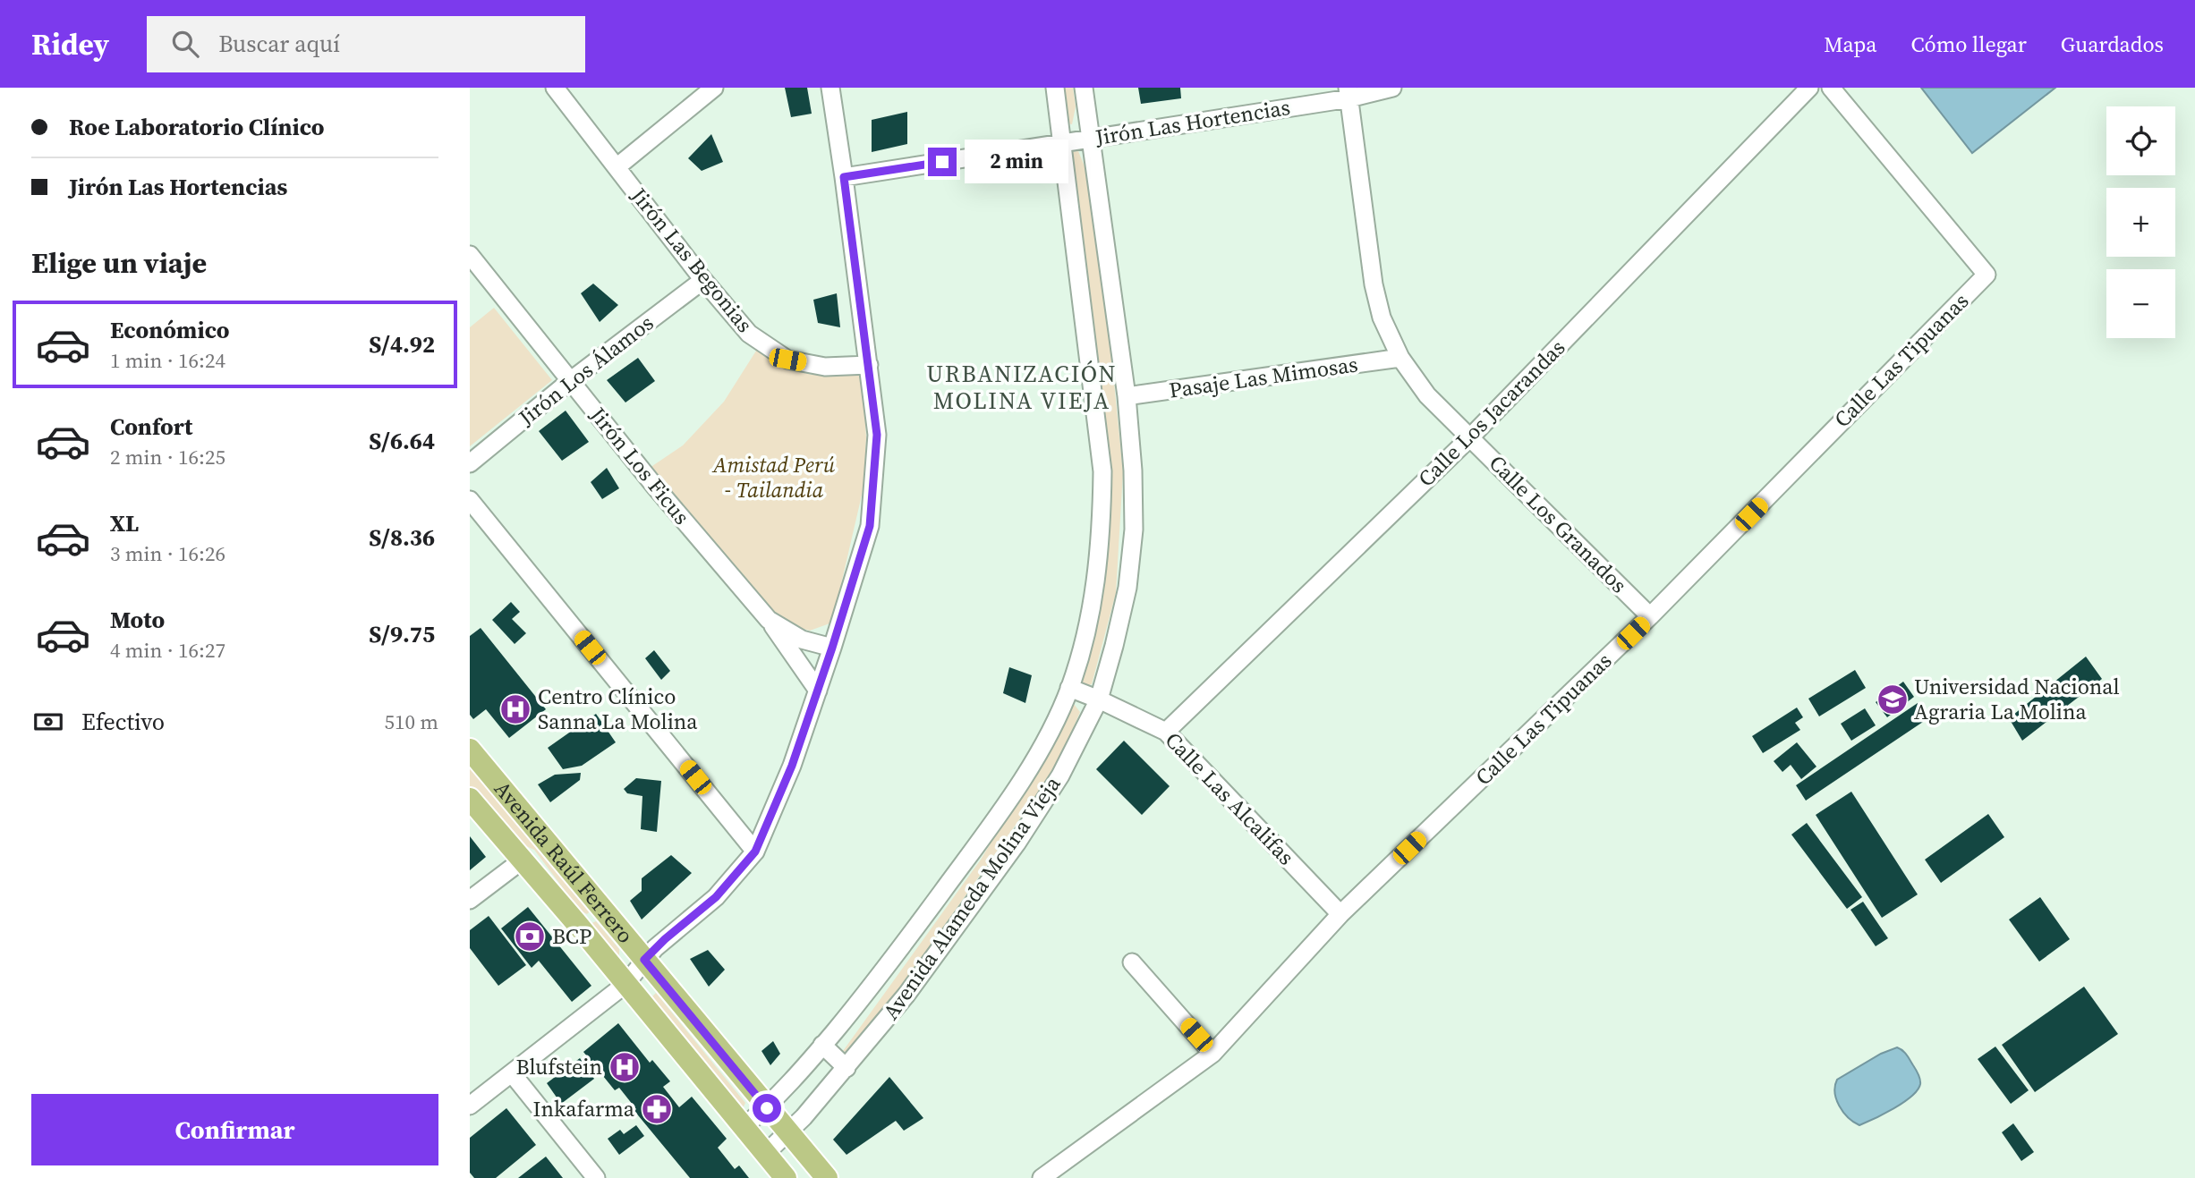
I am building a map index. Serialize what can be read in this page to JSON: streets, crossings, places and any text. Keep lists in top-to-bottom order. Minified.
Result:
{"streets":{"main road":["Avenida Raúl Ferrero"],"street":["Jirón Las Hortencias","Jirón Las Begonias","Calle Las Tipuanas","Jirón Los Álamos","Pasaje Las Mimosas","Calle Los Jacarandas","Jirón Los Ficus","Calle Los Granados","Calle Las Alcalifas","Avenida Alameda Molina Vieja"]},"crossings":[["Jirón Las Hortencias","Calle Los Granados"],["Jirón Las Hortencias","Avenida Alameda Molina Vieja"],["Jirón Las Begonias","Jirón Los Álamos"],["Calle Las Tipuanas","Calle Los Granados"],["Calle Las Tipuanas","Calle Las Alcalifas"],["Jirón Los Álamos","Jirón Los Ficus"],["Pasaje Las Mimosas","Calle Los Granados"],["Pasaje Las Mimosas","Avenida Alameda Molina Vieja"],["Calle Los Jacarandas","Calle Los Granados"],["Calle Los Jacarandas","Calle Las Alcalifas"],["Calle Las Alcalifas","Avenida Alameda Molina Vieja"],["Avenida Raúl Ferrero","Avenida Alameda Molina Vieja"]],"districts":["URBANIZACIÓN MOLINA VIEJA"],"parks":["Amistad Perú - Tailandia"],"places":{"school or university":["Universidad Nacional Agraria La Molina"],"hospital":["Centro Clínico Sanna La Molina","Blufstein"],"bank":["BCP"],"pharmacy":["Inkafarma"]},"page":{"header":"Ridey","search":"Buscar aquí","nav":["Mapa","Cómo llegar","Guardados"],"banner":["Roe Laboratorio Clínico","Jirón Las Hortencias"],"map_buttons":["+","−"],"bubble":"2 min","heading":"Elige un viaje","list":[{"name":"Económico","note":"1 min · 16:24","value":"S/4.92"},{"name":"Confort","note":"2 min · 16:25","value":"S/6.64"},{"name":"XL","note":"3 min · 16:26","value":"S/8.36"},{"name":"Moto","note":"4 min · 16:27","value":"S/9.75"}],"pay":["Efectivo","510 m"],"buttons":"Confirmar"}}
